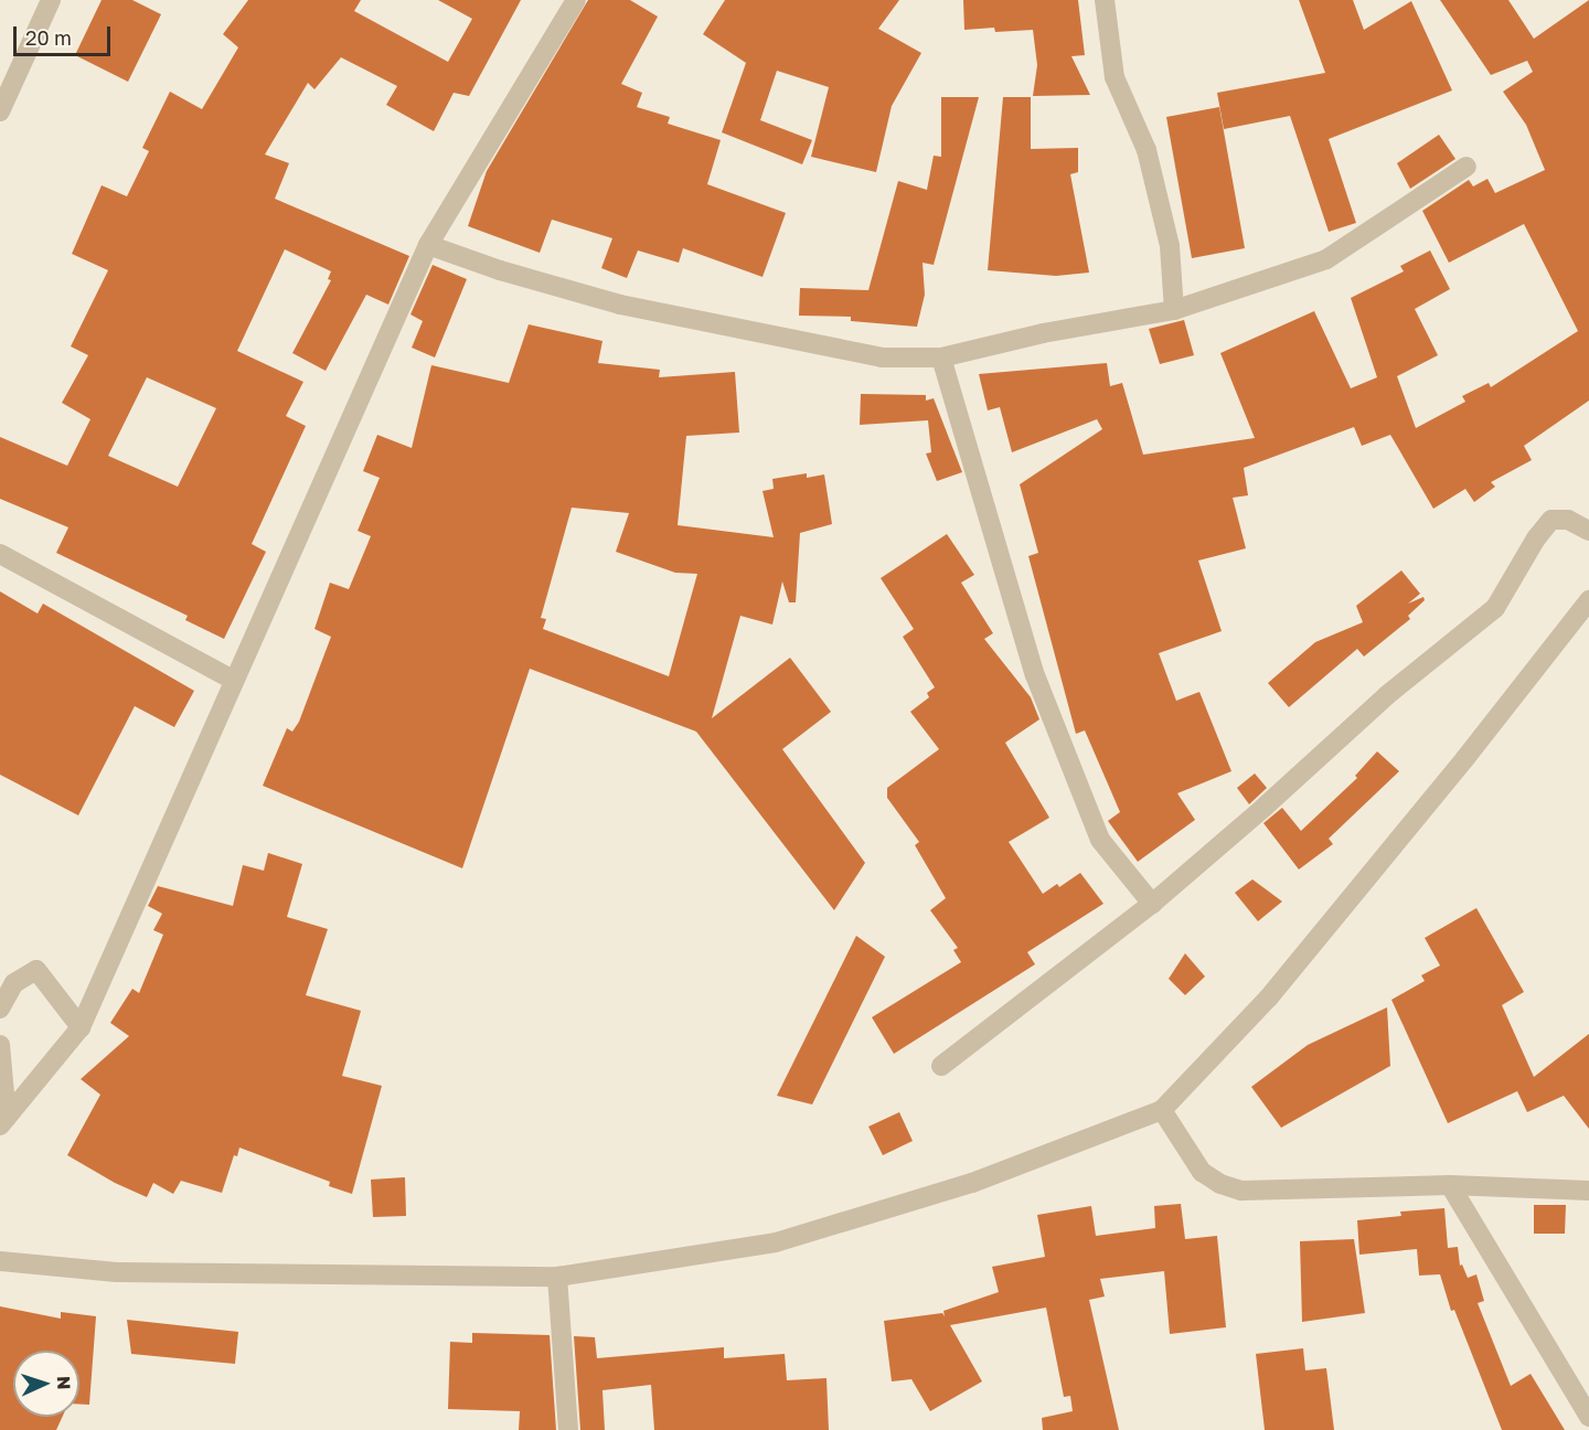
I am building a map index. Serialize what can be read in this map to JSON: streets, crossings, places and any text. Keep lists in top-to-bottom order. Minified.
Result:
{"scale_bar":"20 m","north":"right"}
